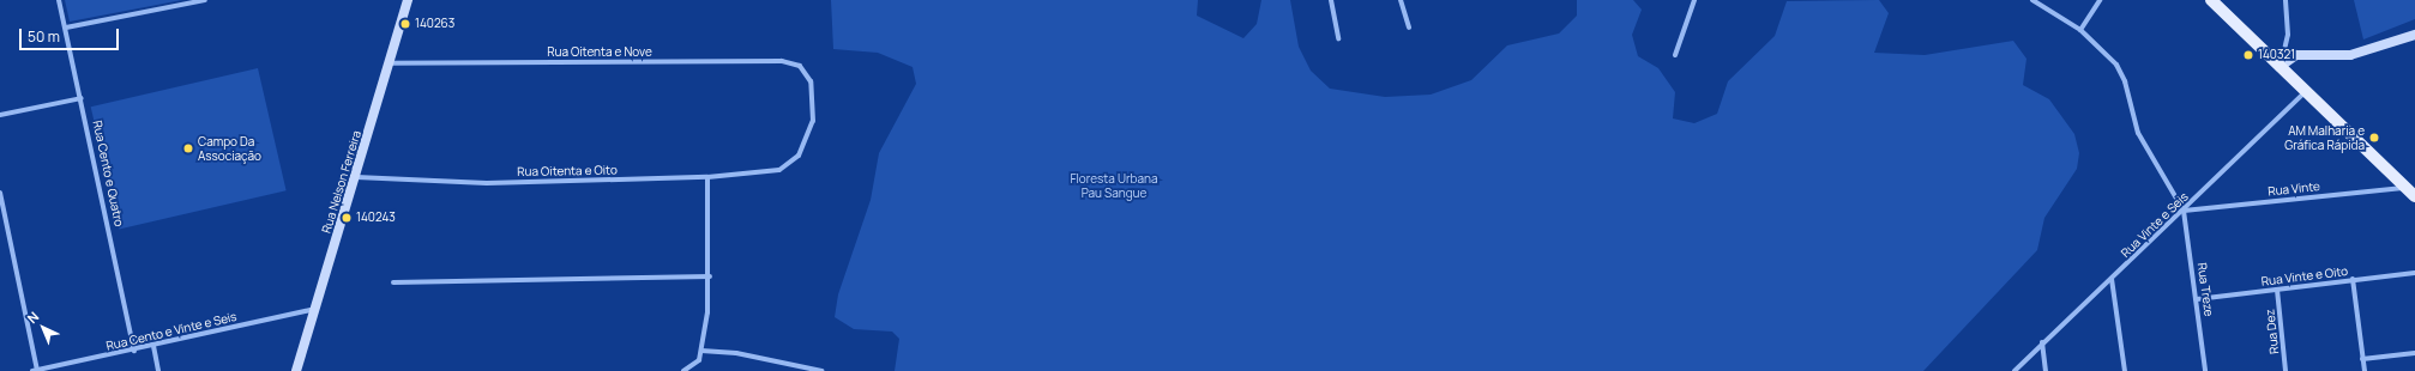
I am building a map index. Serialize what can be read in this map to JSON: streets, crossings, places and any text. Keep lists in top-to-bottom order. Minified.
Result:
{"streets":{"main road":["Rua Nelson Ferreira"],"street":["Rua Oitenta e Nove","Rua Oitenta e Oito","Rua Cento e Quatro","Rua Vinte","Rua Vinte e Seis","Rua Vinte e Oito","Rua Treze","Rua Cento e Vinte e Seis","Rua Dez"]},"crossings":[["Rua Oitenta e Nove","Rua Oitenta e Oito"],["Rua Oitenta e Nove","Rua Nelson Ferreira"],["Rua Oitenta e Oito","Rua Nelson Ferreira"],["Rua Cento e Quatro","Rua Cento e Vinte e Seis"],["Rua Nelson Ferreira","Rua Cento e Vinte e Seis"],["Rua Vinte","Rua Vinte e Seis"],["Rua Vinte","Rua Treze"],["Rua Vinte e Seis","Rua Treze"],["Rua Vinte e Oito","Rua Treze"],["Rua Vinte e Oito","Rua Dez"]],"parks":["Floresta Urbana Pau Sangue"],"places":["140263","140321","AM Malharia e Gráfica Rápida","Campo Da Associação","140243"],"scale_bar":"50 m","north":"top left"}
